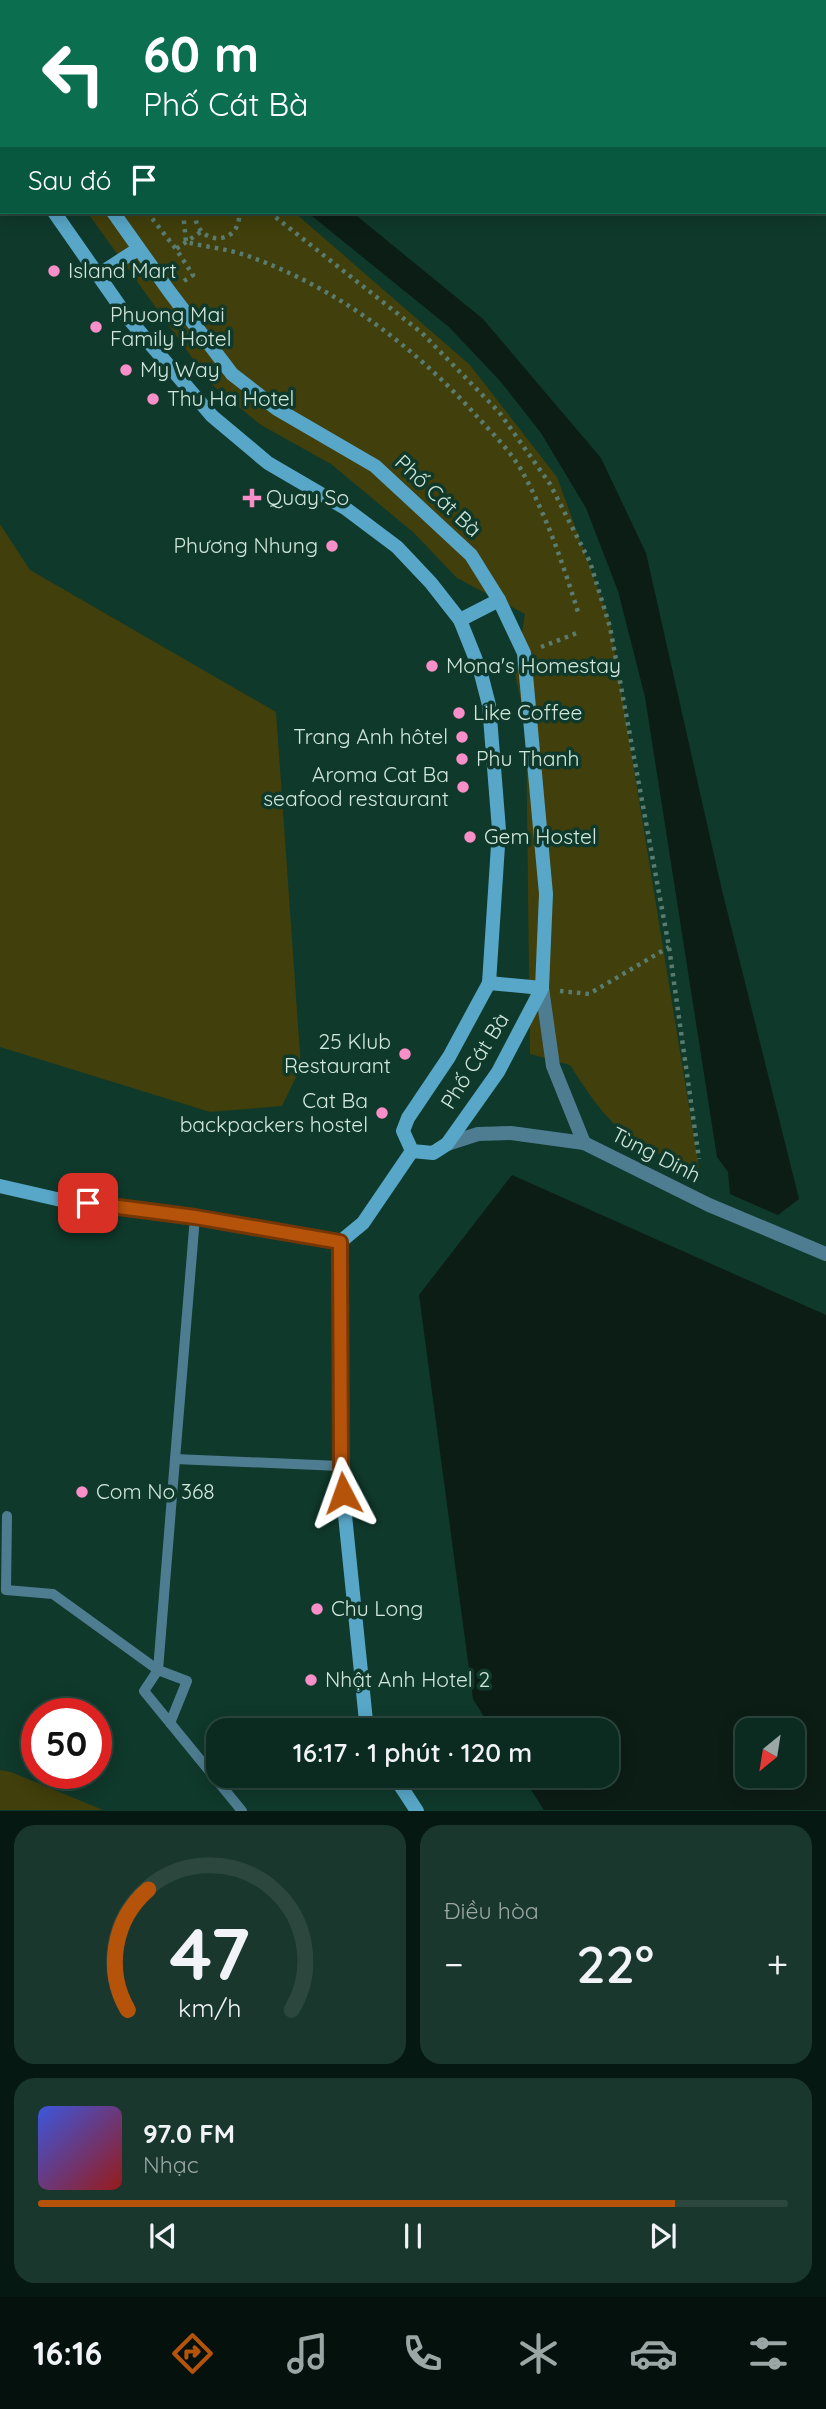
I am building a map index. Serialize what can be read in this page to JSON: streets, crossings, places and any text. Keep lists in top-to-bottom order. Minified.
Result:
{"streets":{"main road":["Phố Cát Bà"],"street":["Tùng Dinh"]},"crossings":[["Phố Cát Bà","Tùng Dinh"]],"places":{"other":["Island Mart","Phuong Mai Family Hotel","My Way","Thu Ha Hotel","Phương Nhung","Mona's Homestay","Like Coffee","Trang Anh hôtel","Phu Thanh","Aroma Cat Ba seafood restaurant","Gem Hostel","25 Klub Restaurant","Cat Ba backpackers hostel","Com No 368","Chu Long","Nhật Anh Hotel 2"],"health":["Quay So"]},"north":"bottom left","page":{"turn":["60 m","Phố Cát Bà"],"then":"Sau đó","limit":"50","trip":"16:17 · 1 phút · 120 m","tile":"Điều hòa","heat":["−","22°","+"],"song":["97.0 FM","Nhạc"],"tabs":"16:16","gauge":["47","km/h"]}}
